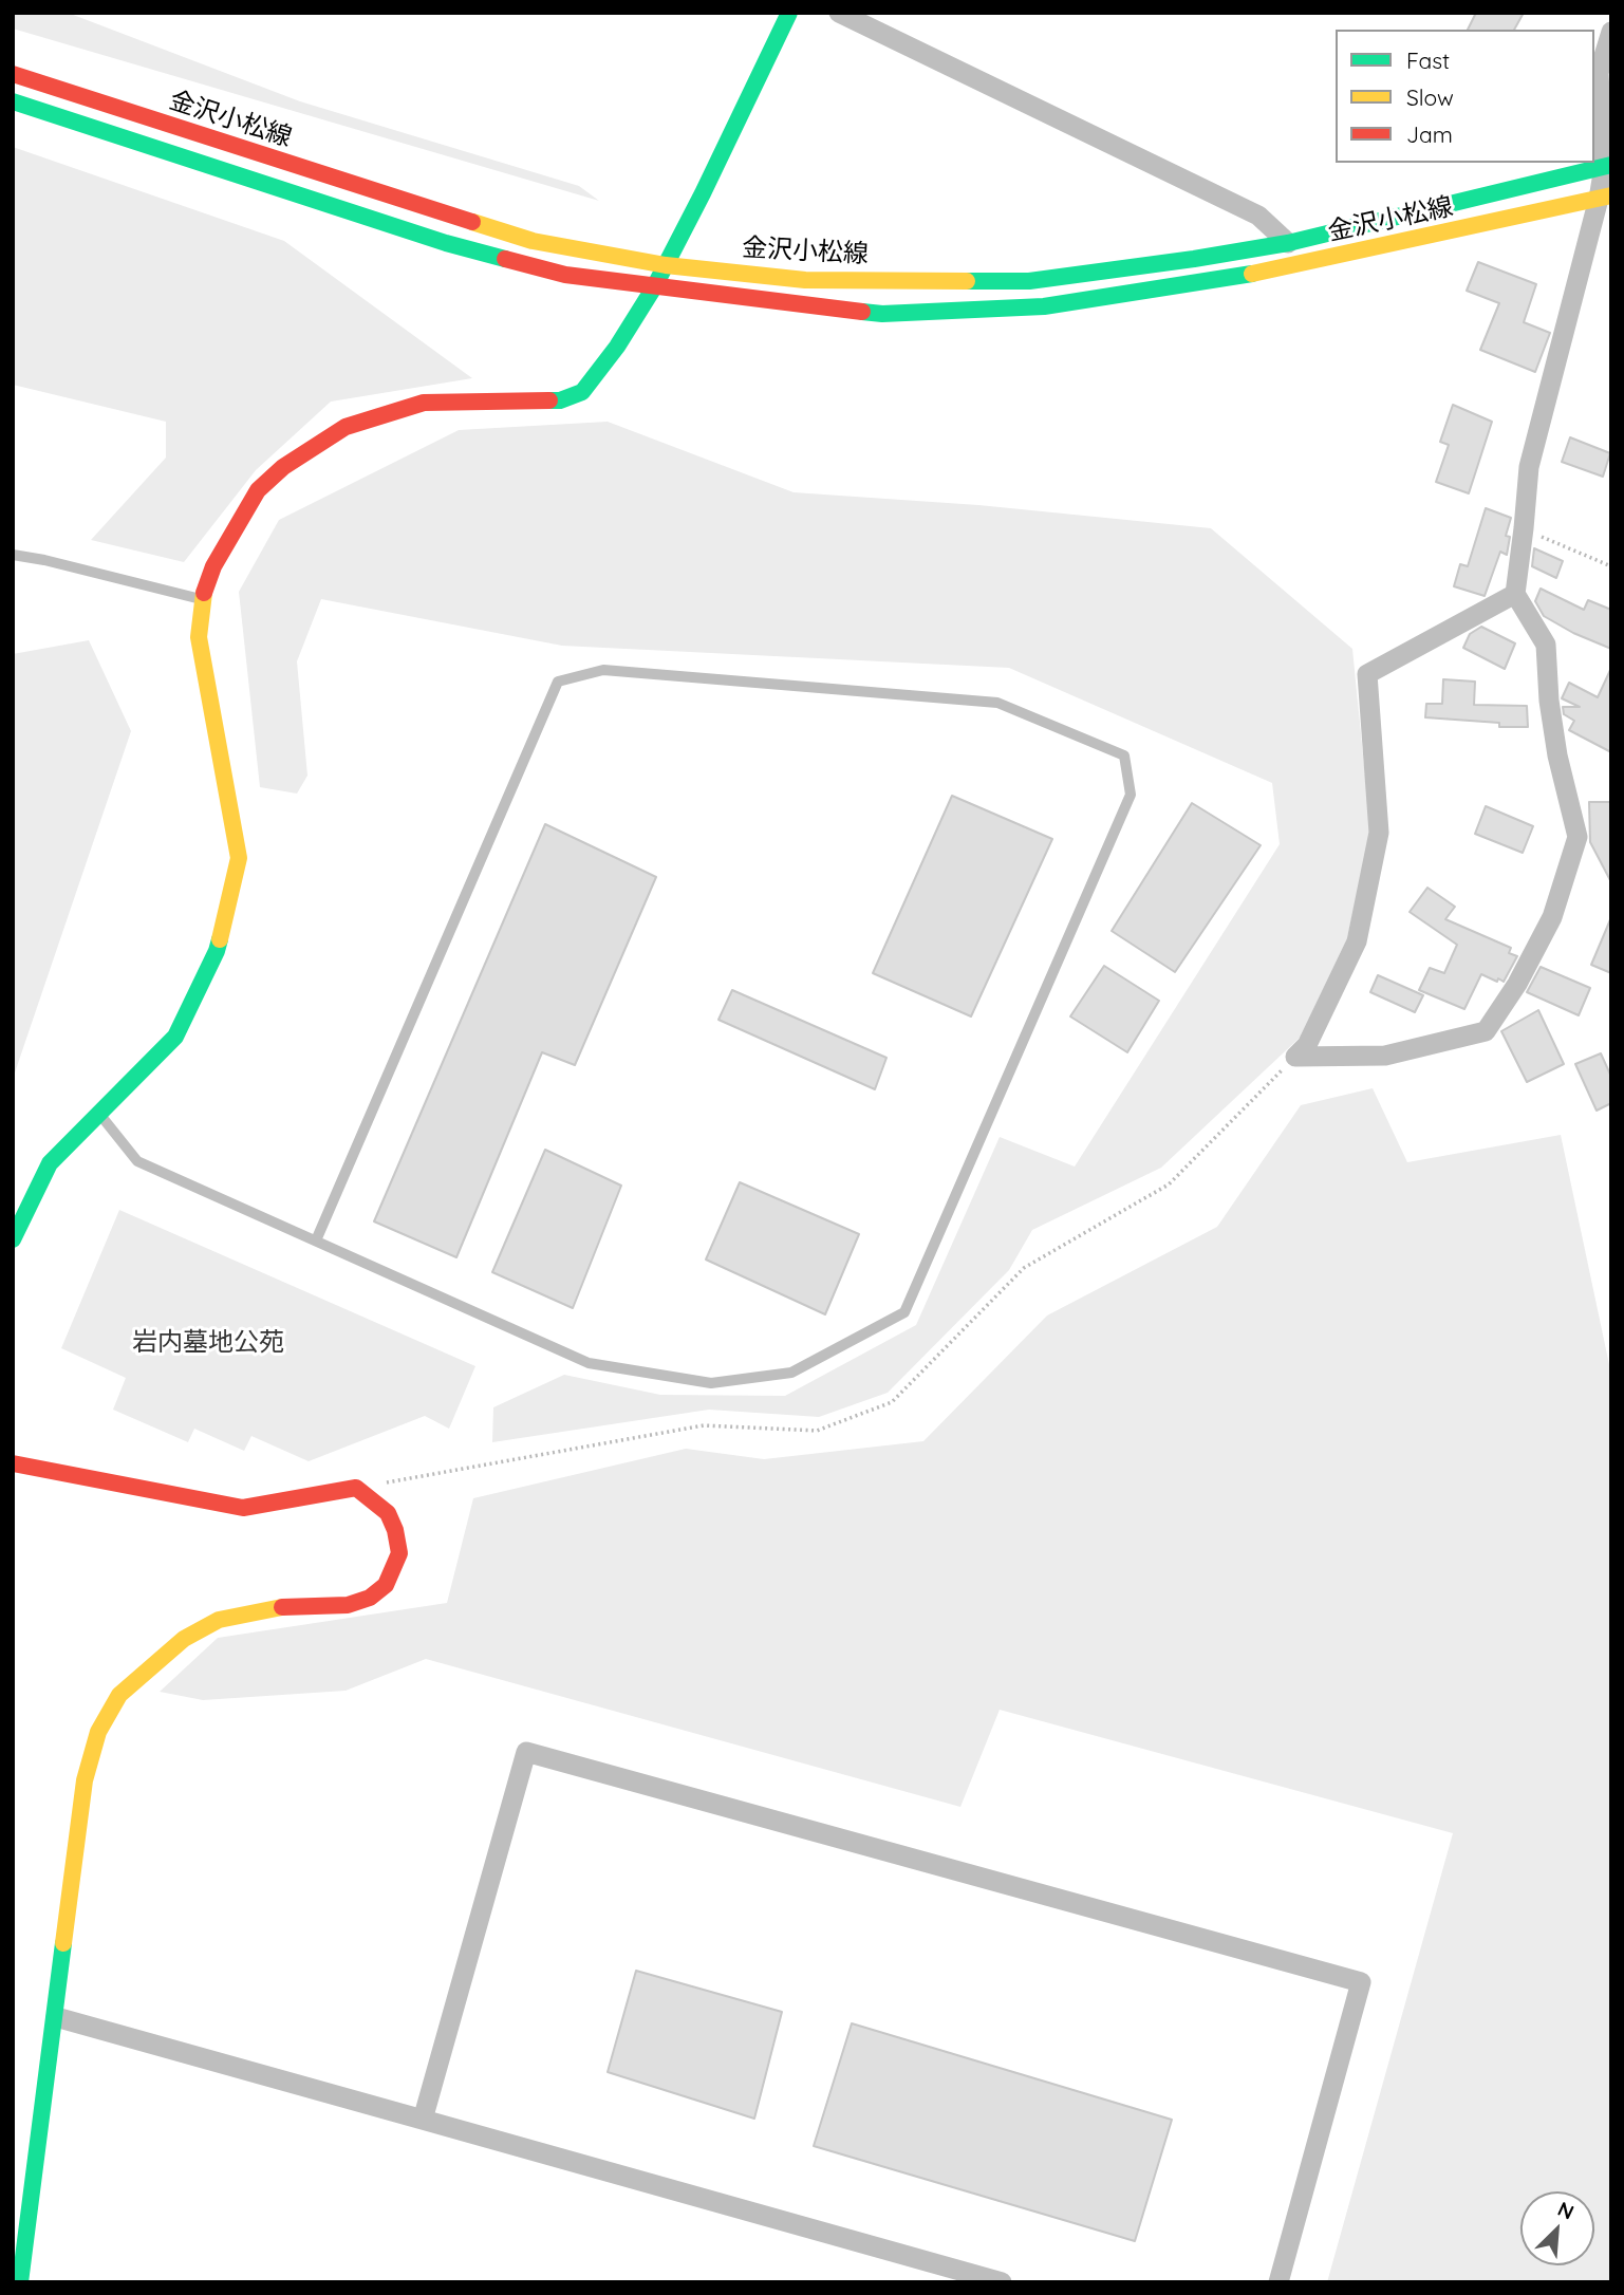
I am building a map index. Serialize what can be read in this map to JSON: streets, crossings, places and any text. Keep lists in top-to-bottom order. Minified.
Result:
{"streets":{"main road":["金沢小松線"]},"parks":["岩内墓地公苑"],"legend":["Fast","Slow","Jam"],"north":"top right"}
